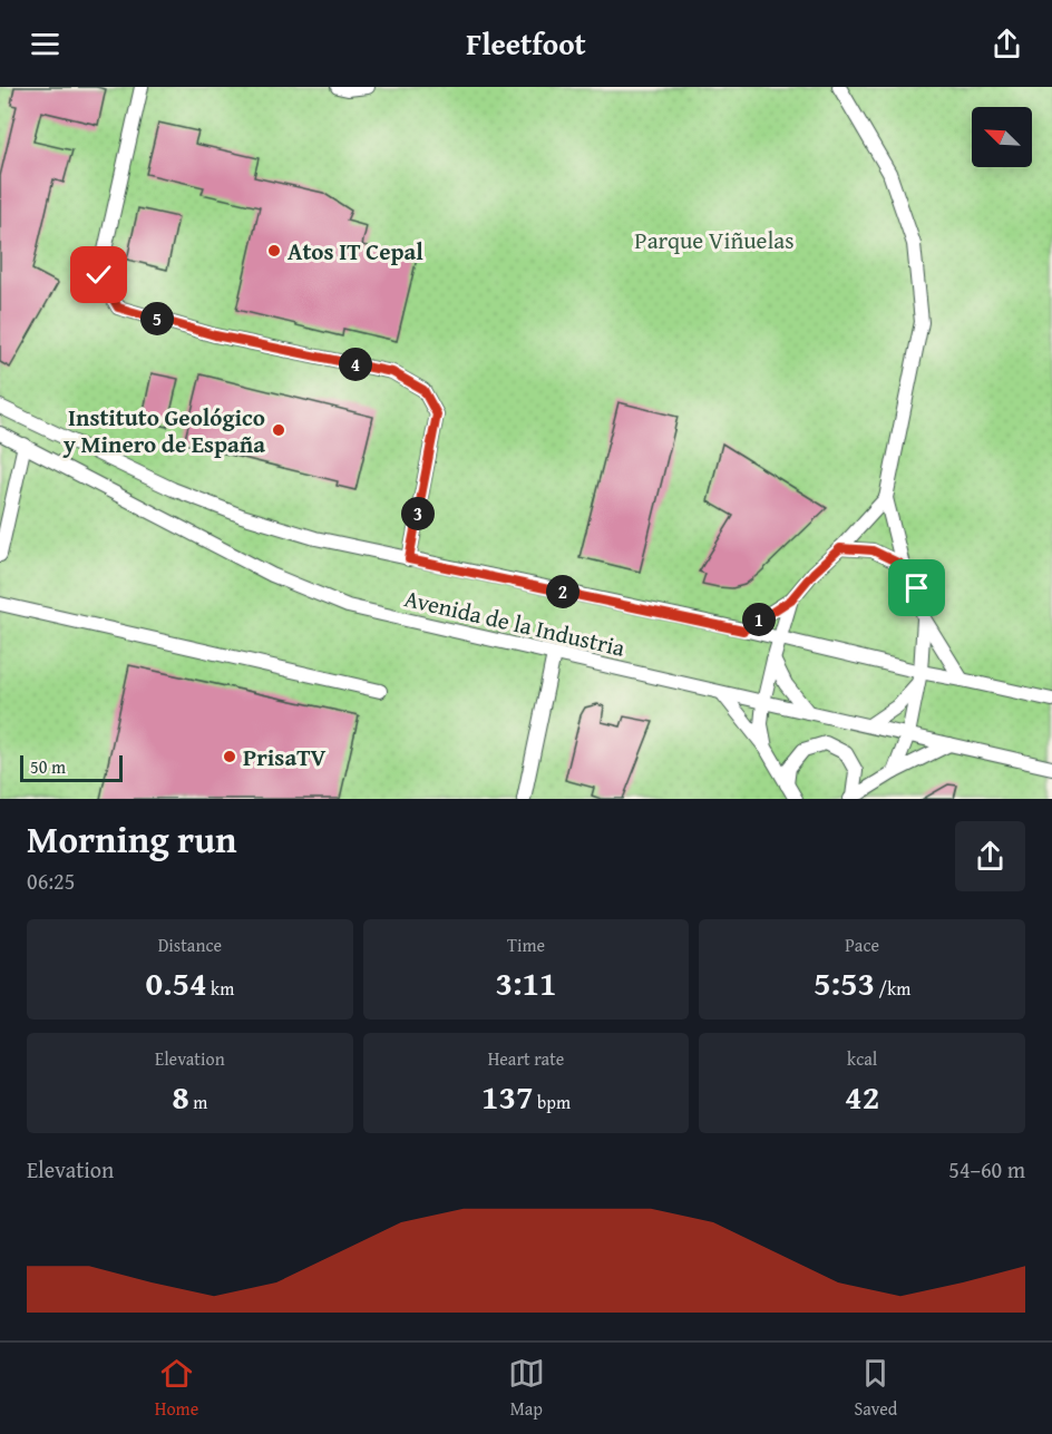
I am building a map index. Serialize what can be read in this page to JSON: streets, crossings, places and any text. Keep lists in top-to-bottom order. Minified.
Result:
{"streets":{"street":["Avenida de la Industria"]},"parks":["Parque Viñuelas"],"places":["Atos IT Cepal","Instituto Geológico y Minero de España","PrisaTV"],"scale_bar":"50 m","north":"top left","page":{"header":"Fleetfoot","pins":["5","4","3","2","1"],"scale":"50 m","heading":["Morning run","06:25"],"stats":[["Distance","0.54 km"],["Time","3:11"],["Pace","5:53 /km"],["Elevation","8 m"],["Heart rate","137 bpm"],["kcal","42"]],"chart":["Elevation","54–60 m"],"tabs":["Home","Map","Saved"]}}
